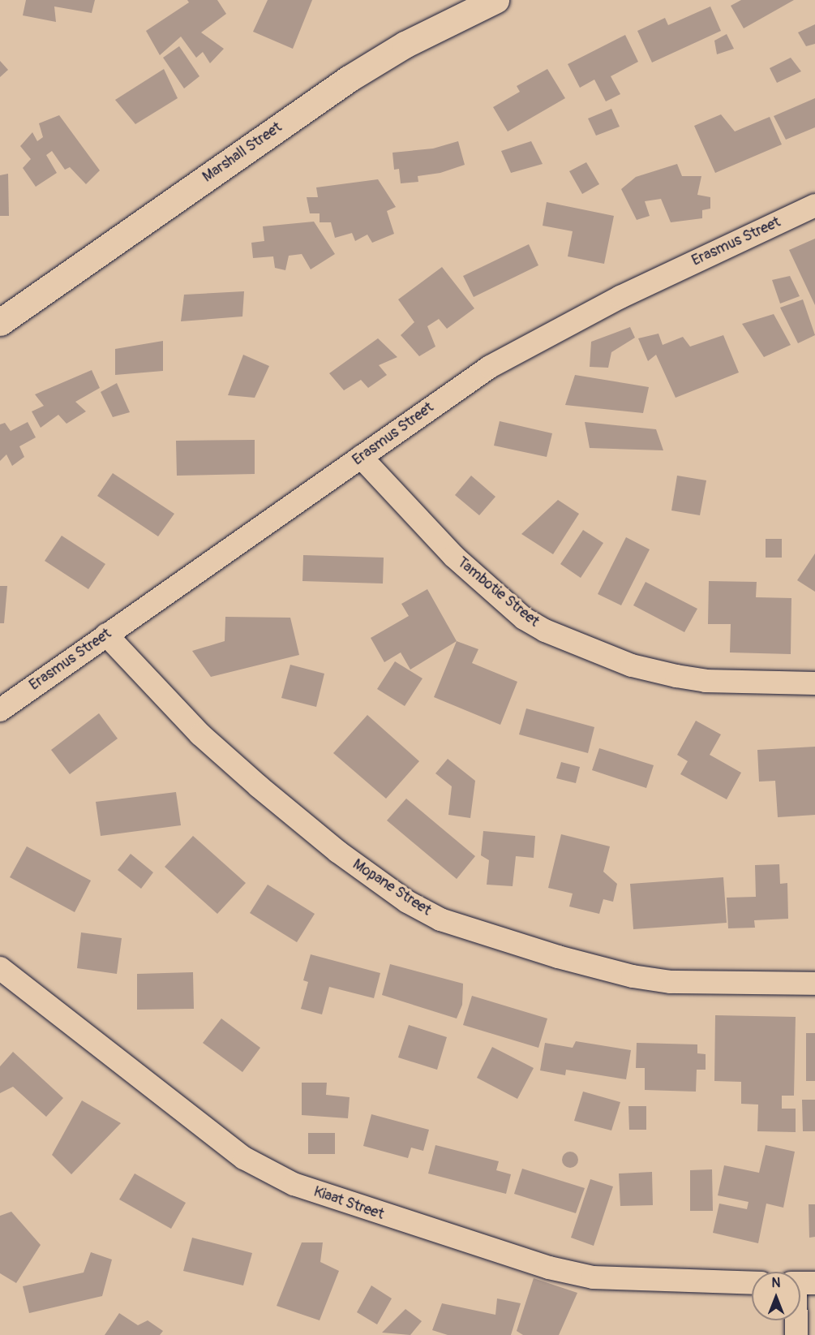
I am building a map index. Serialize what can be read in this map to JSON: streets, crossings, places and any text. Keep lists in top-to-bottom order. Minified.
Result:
{"streets":{"street":["Marshall Street","Erasmus Street","Tambotie Street","Mopane Street","Kiaat Street"]},"crossings":[["Erasmus Street","Tambotie Street"],["Erasmus Street","Mopane Street"]],"north":"top"}
